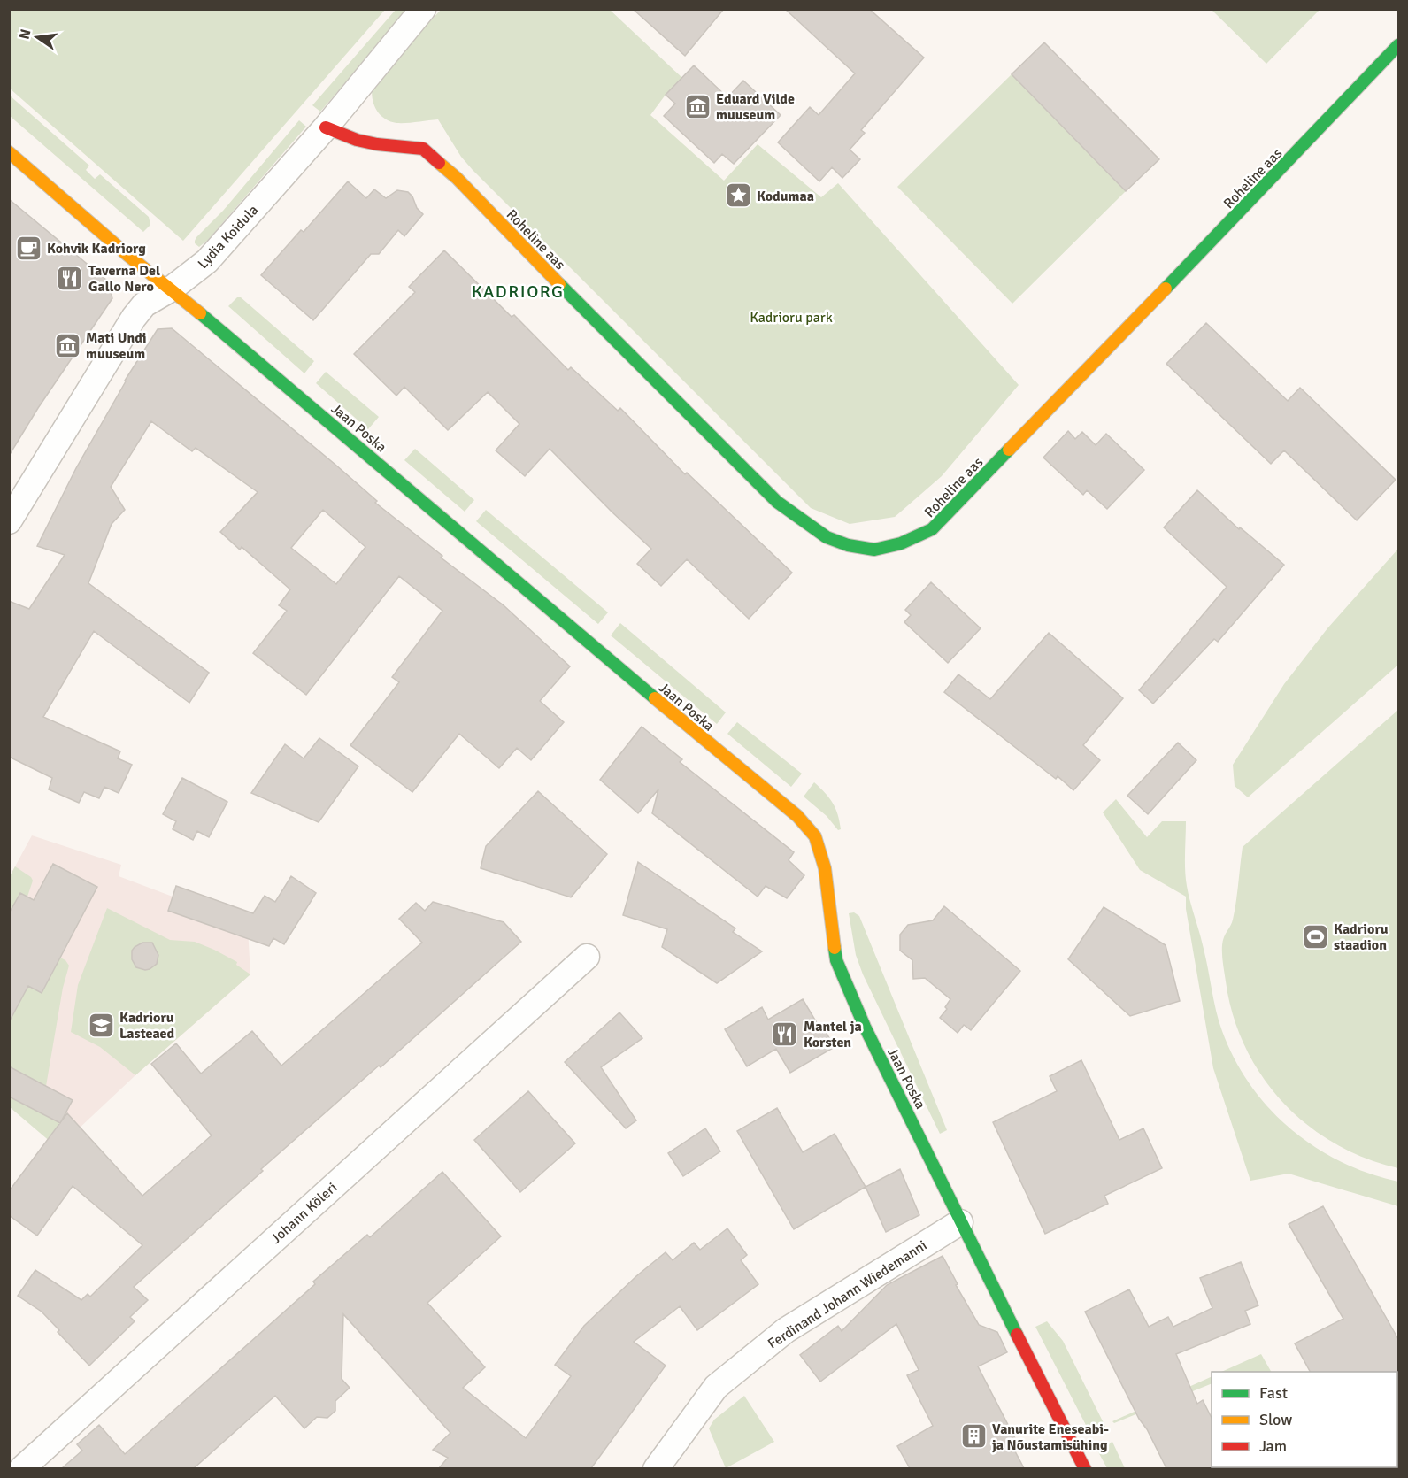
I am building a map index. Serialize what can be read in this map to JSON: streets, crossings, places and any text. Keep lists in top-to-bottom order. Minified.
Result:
{"streets":{"street":["Roheline aas","Lydia Koidula","Jaan Poska","Johann Köleri","Ferdinand Johann Wiedemanni"]},"crossings":[["Roheline aas","Lydia Koidula"],["Lydia Koidula","Jaan Poska"],["Jaan Poska","Ferdinand Johann Wiedemanni"]],"districts":["KADRIORG"],"parks":["Kadrioru park"],"places":{"museum":["Eduard Vilde muuseum","Mati Undi muuseum"],"place":["Kodumaa"],"cafe":["Kohvik Kadriorg"],"restaurant":["Taverna Del Gallo Nero","Mantel ja Korsten"],"sports":["Kadrioru staadion"],"school or university":["Kadrioru Lasteaed"],"building":["Vanurite Eneseabi- ja Nõustamisühing"]},"legend":["Fast","Slow","Jam"],"north":"left"}
